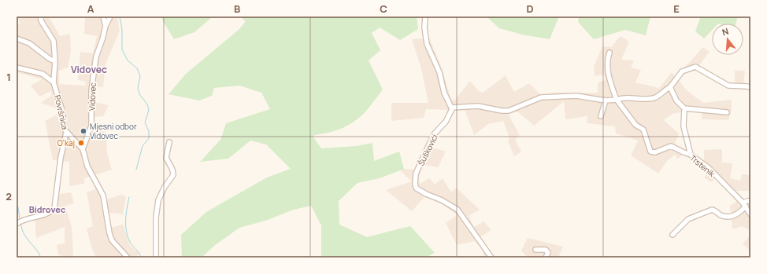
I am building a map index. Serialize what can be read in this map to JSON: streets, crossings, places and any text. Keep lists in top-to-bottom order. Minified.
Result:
{"streets":{"street":["Vidovec","Površnica","Šuškovići","Trstenik"]},"crossings":[["Vidovec","Površnica"]],"districts":["Vidovec","Bidrovec"],"places":["Mjesni odbor Vidovec","O'kaj"],"north":"top","grid":{"columns":["A","B","C","D","E"],"rows":["1","2"]}}
